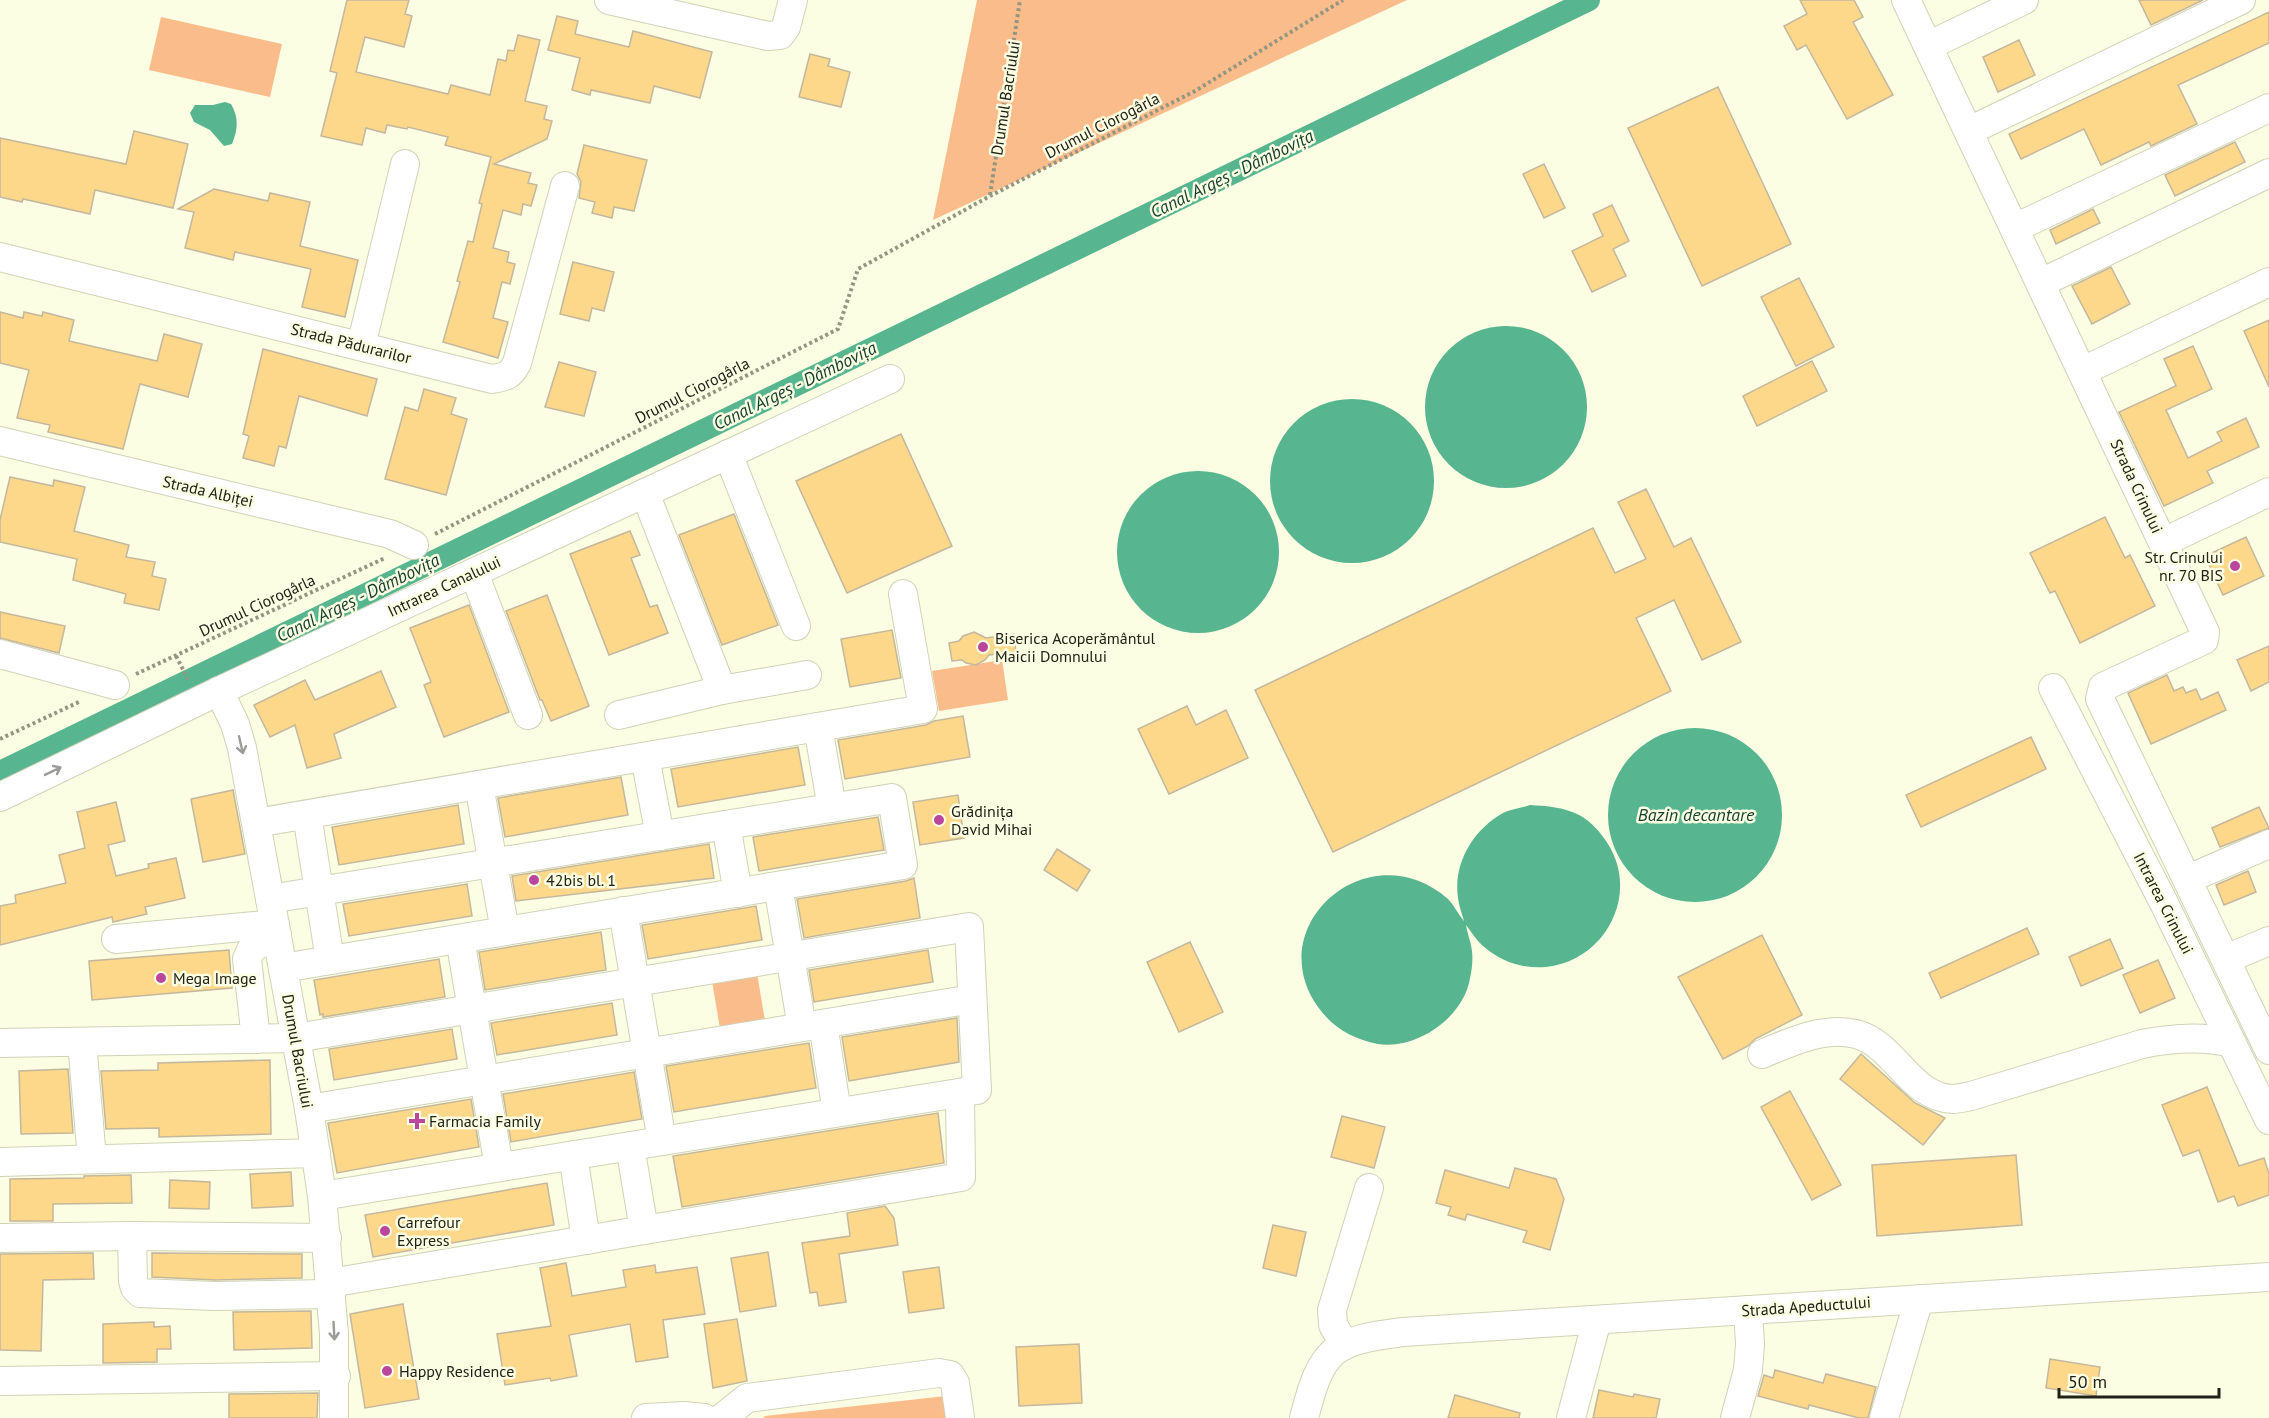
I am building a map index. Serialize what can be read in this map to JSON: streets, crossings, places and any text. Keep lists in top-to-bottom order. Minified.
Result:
{"streets":{"street":["Drumul Bacriului","Strada Pădurarilor","Strada Crinului","Strada Albiței","Intrarea Canalului","Intrarea Crinului","Strada Apeductului"],"path":["Drumul Ciorogârla"]},"crossings":[["Drumul Bacriului","Drumul Ciorogârla"],["Drumul Bacriului","Intrarea Canalului"],["Drumul Ciorogârla","Strada Albiței"]],"water":["Canal Argeș - Dâmbovița","Bazin decantare"],"places":{"other":["Str. Crinului nr. 70 BIS","Biserica Acoperământul Maicii Domnului","Grădinița David Mihai","42bis bl. 1","Mega Image","Carrefour Express","Happy Residence"],"health":["Farmacia Family"]},"scale_bar":"50 m"}
